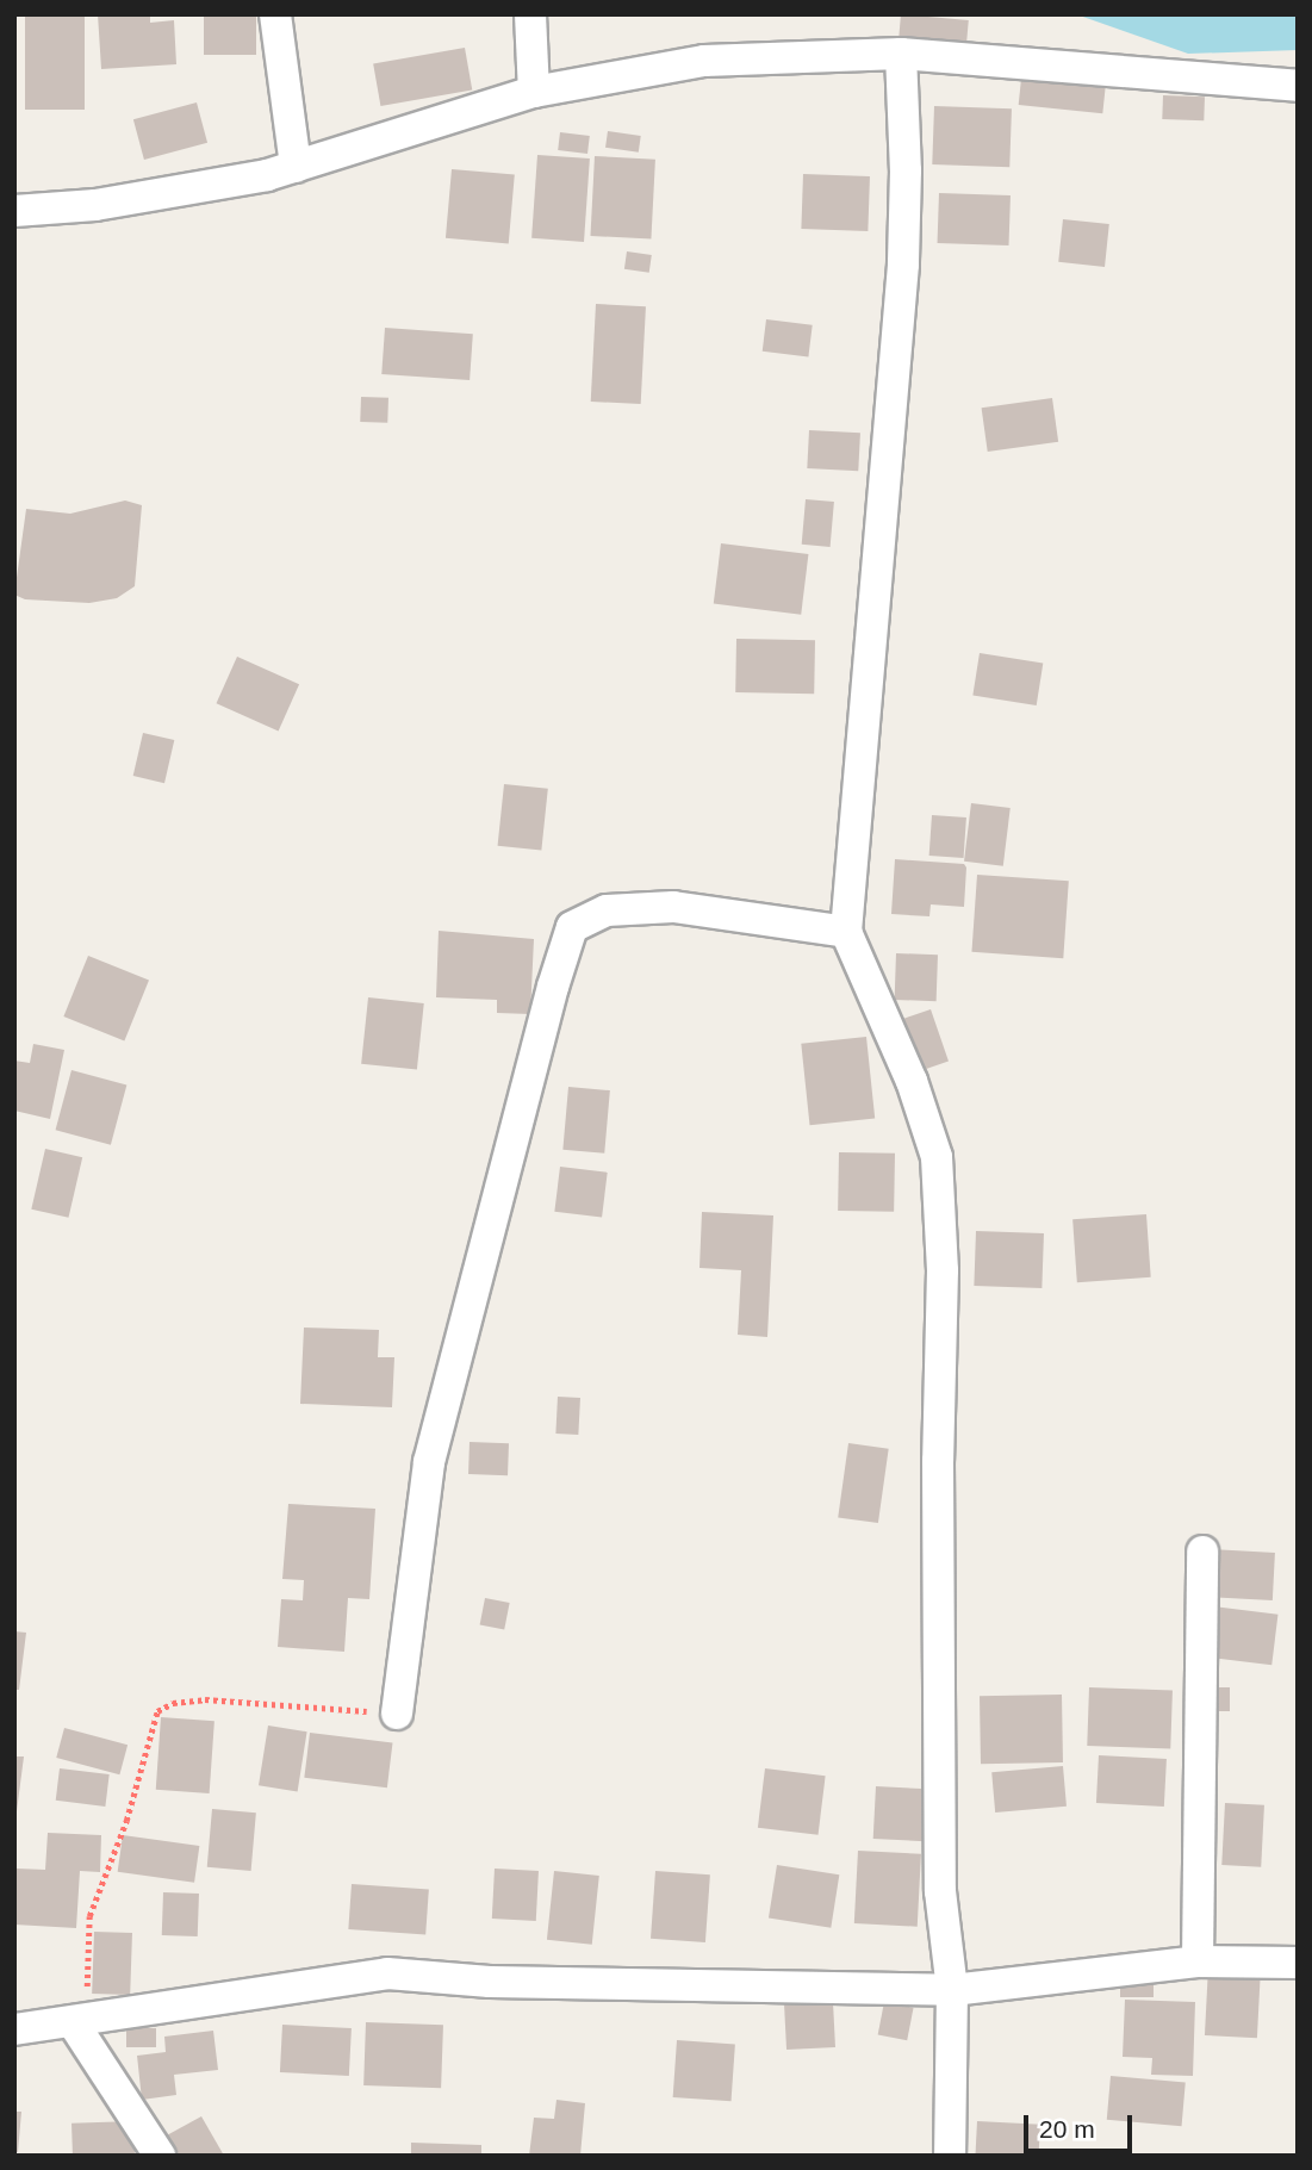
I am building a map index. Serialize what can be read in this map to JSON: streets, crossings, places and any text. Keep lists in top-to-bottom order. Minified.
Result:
{"scale_bar":"20 m"}
